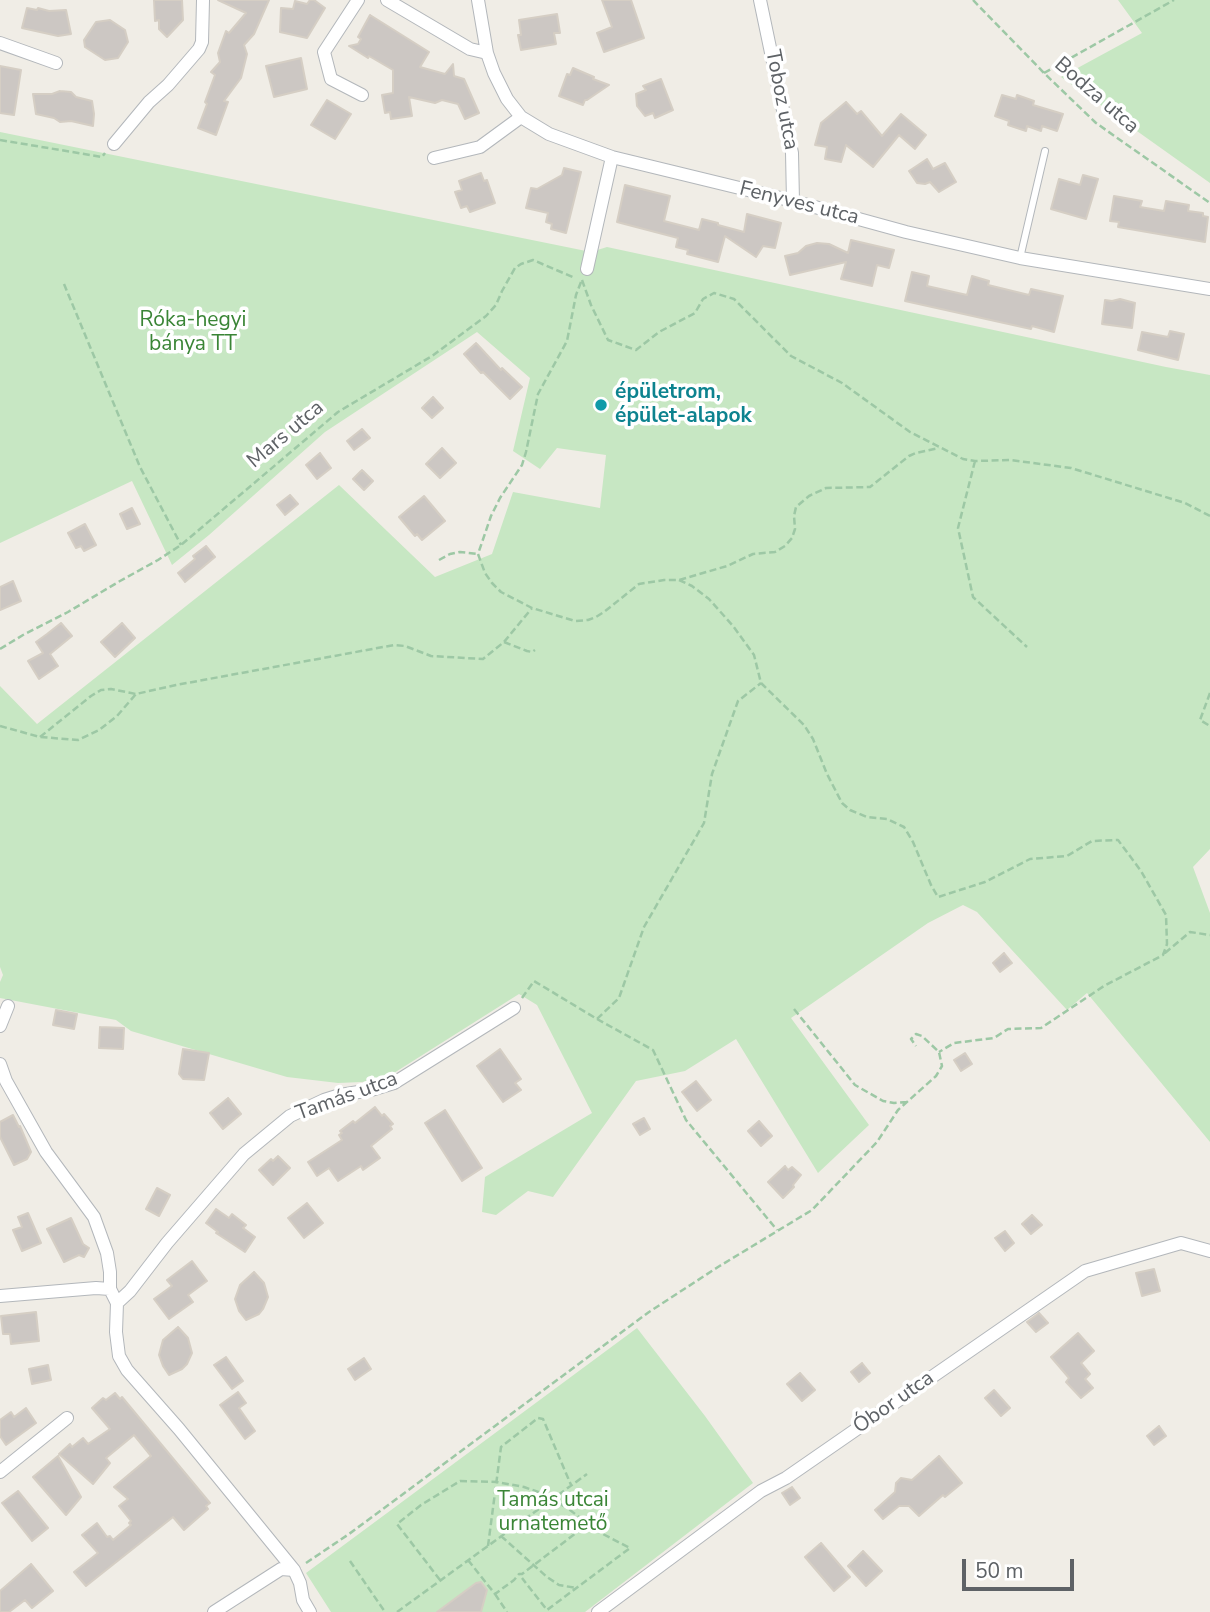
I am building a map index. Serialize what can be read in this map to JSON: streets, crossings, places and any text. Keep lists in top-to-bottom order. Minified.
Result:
{"streets":{"street":["Toboz utca","Fenyves utca","Tamás utca","Óbor utca"],"path":["Bodza utca","Mars utca"]},"crossings":[["Toboz utca","Fenyves utca"]],"parks":["Róka-hegyi bánya TT","Tamás utcai urnatemető"],"places":["épületrom, épület-alapok"],"scale_bar":"50 m"}
